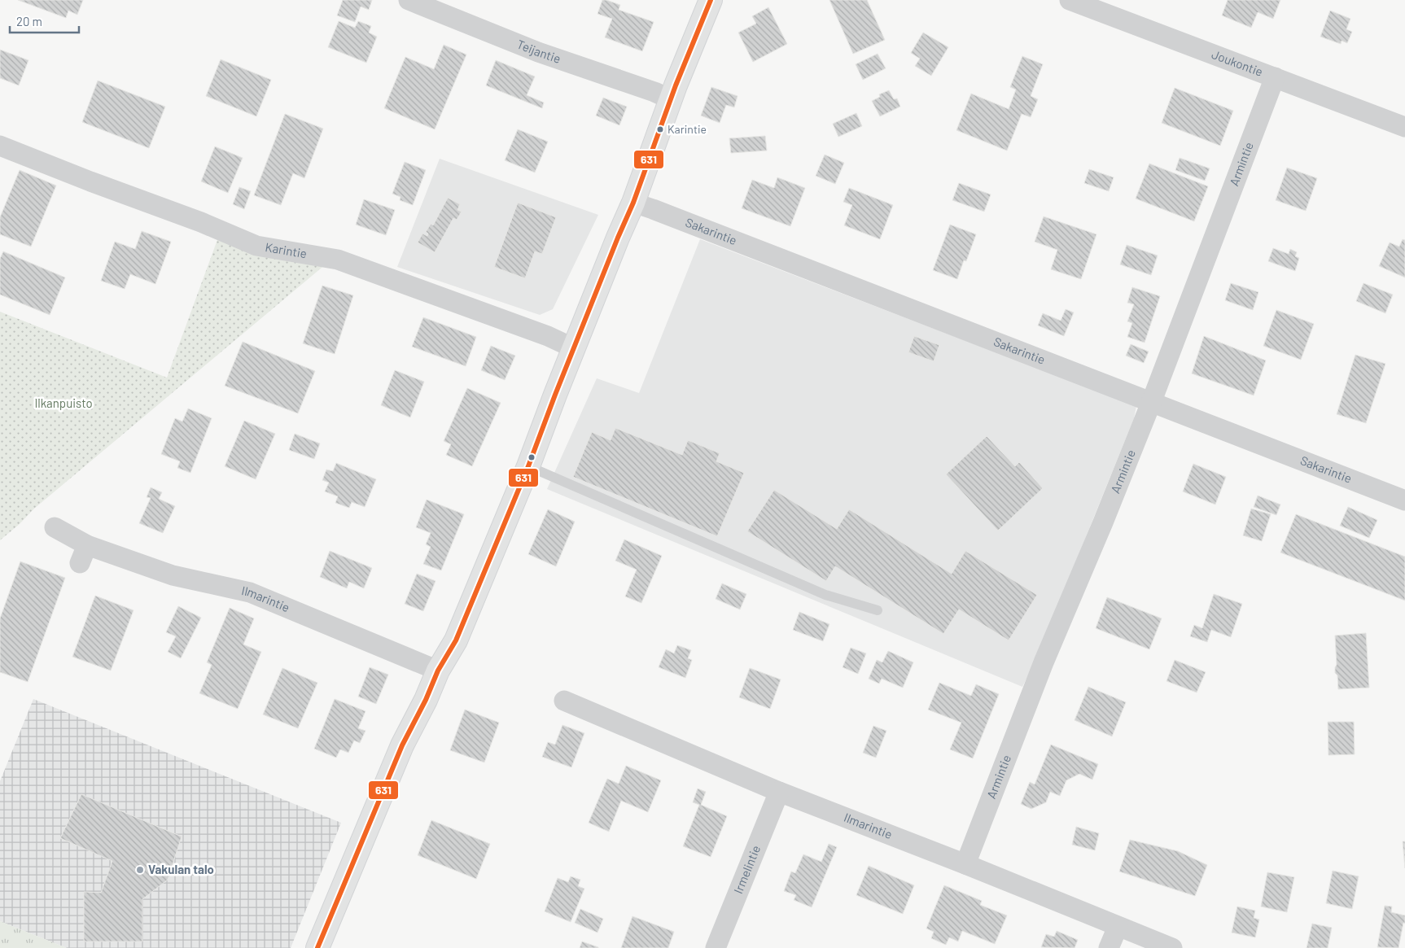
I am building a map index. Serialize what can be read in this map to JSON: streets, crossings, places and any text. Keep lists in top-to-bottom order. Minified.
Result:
{"streets":{"street":["Teijantie","Joukontie","Armintie","Sakarintie","Karintie","Ilmarintie","Irmelintie"]},"crossings":[["Joukontie","Armintie"],["Armintie","Sakarintie"],["Armintie","Ilmarintie"],["Ilmarintie","Irmelintie"]],"parks":["Ilkanpuisto"],"places":["Karintie","Vakulan talo"],"lines":["transit line 631"],"scale_bar":"20 m"}
